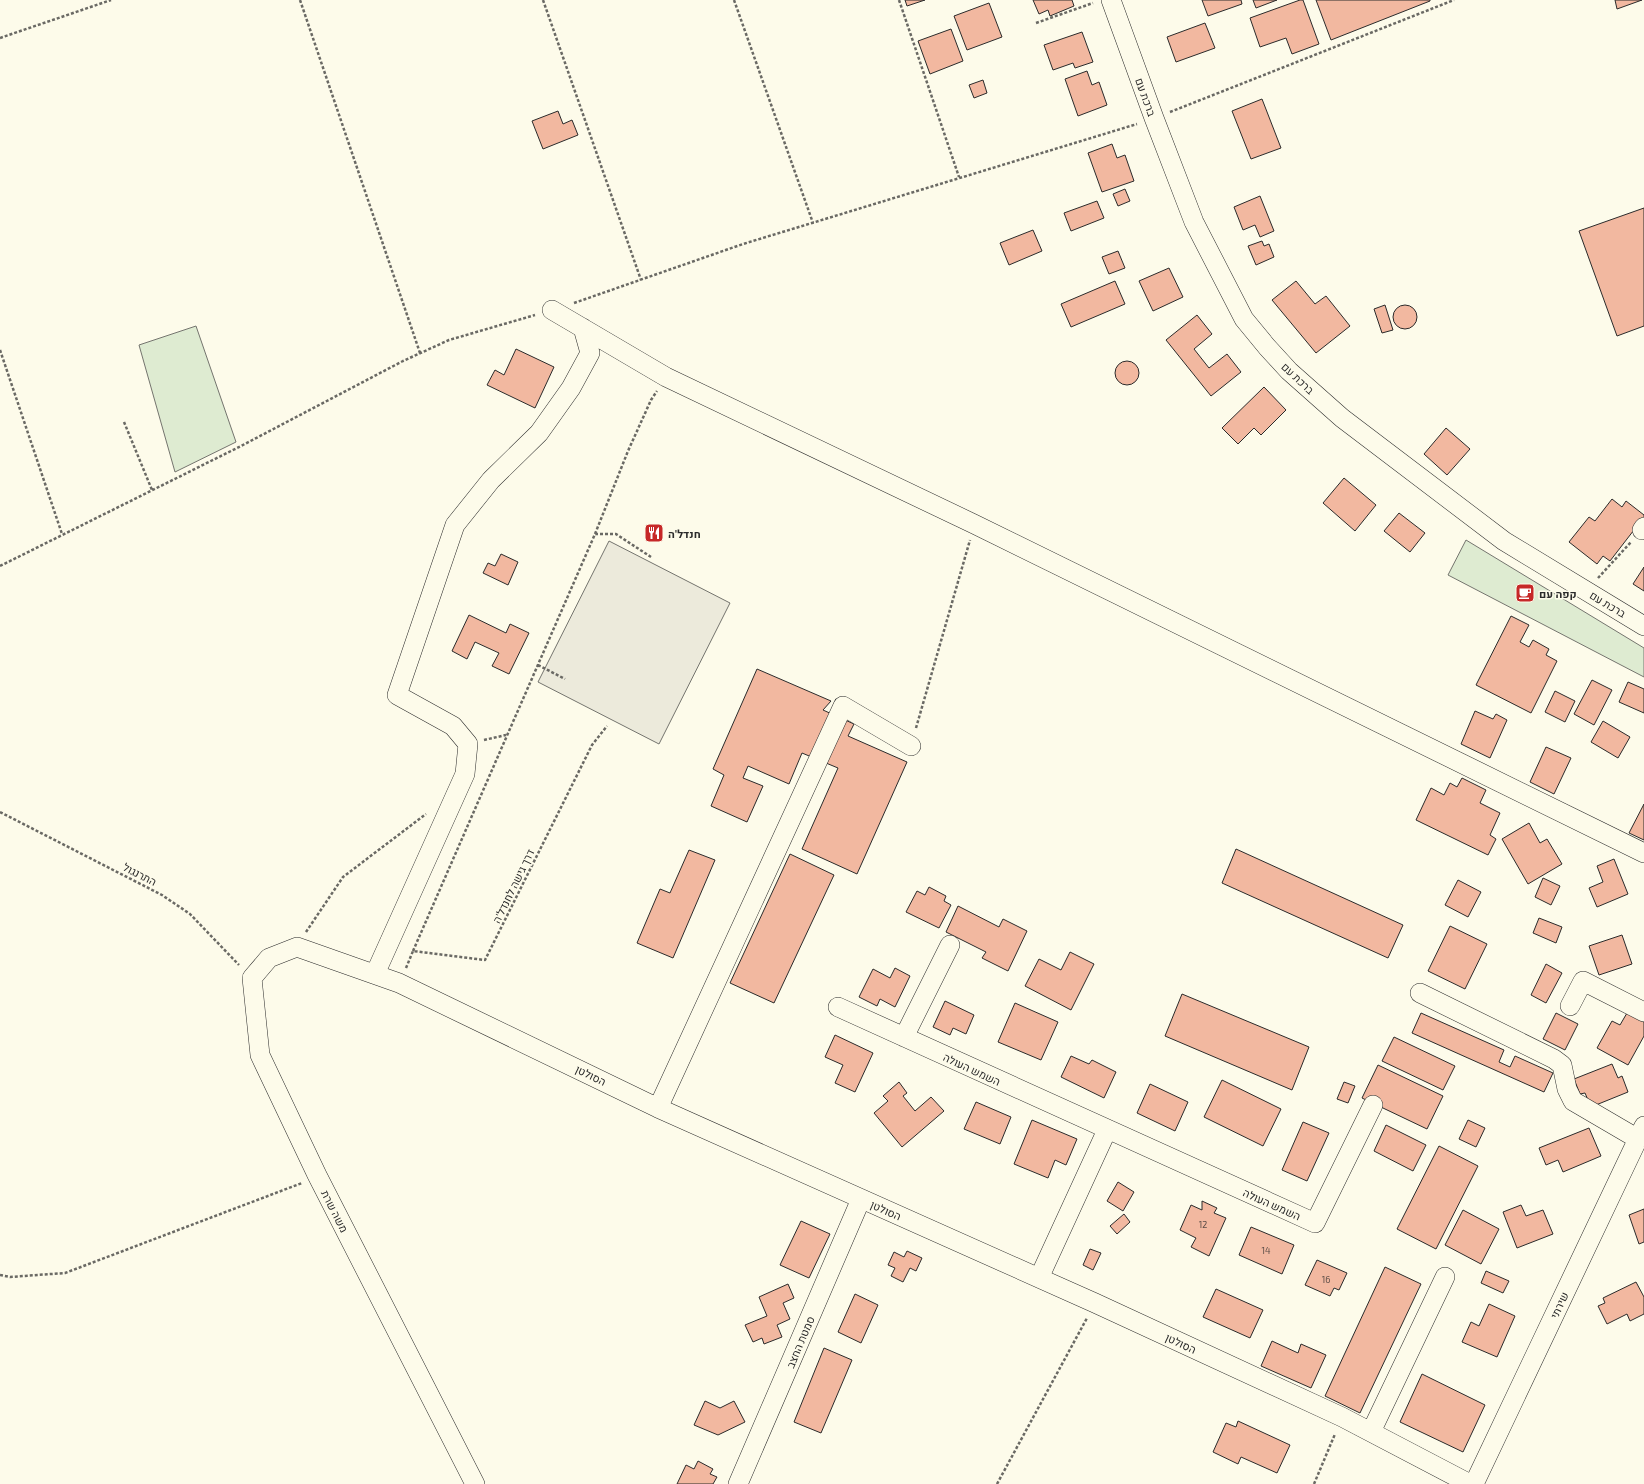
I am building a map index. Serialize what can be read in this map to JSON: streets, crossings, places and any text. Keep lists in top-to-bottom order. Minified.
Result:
{"streets":{"street":["ברכת עם","השמש העולה","הסולטן","משה שרת","שירתי","סמטת החצב"],"path":["התרנגול","דרך גישה לחנדל'ה"]},"crossings":[["התרנגול","משה שרת"],["הסולטן","סמטת החצב"]],"places":{"restaurant":["חנדל'ה"],"cafe":["קפה עם"]},"house_numbers":["12","14","16"]}
